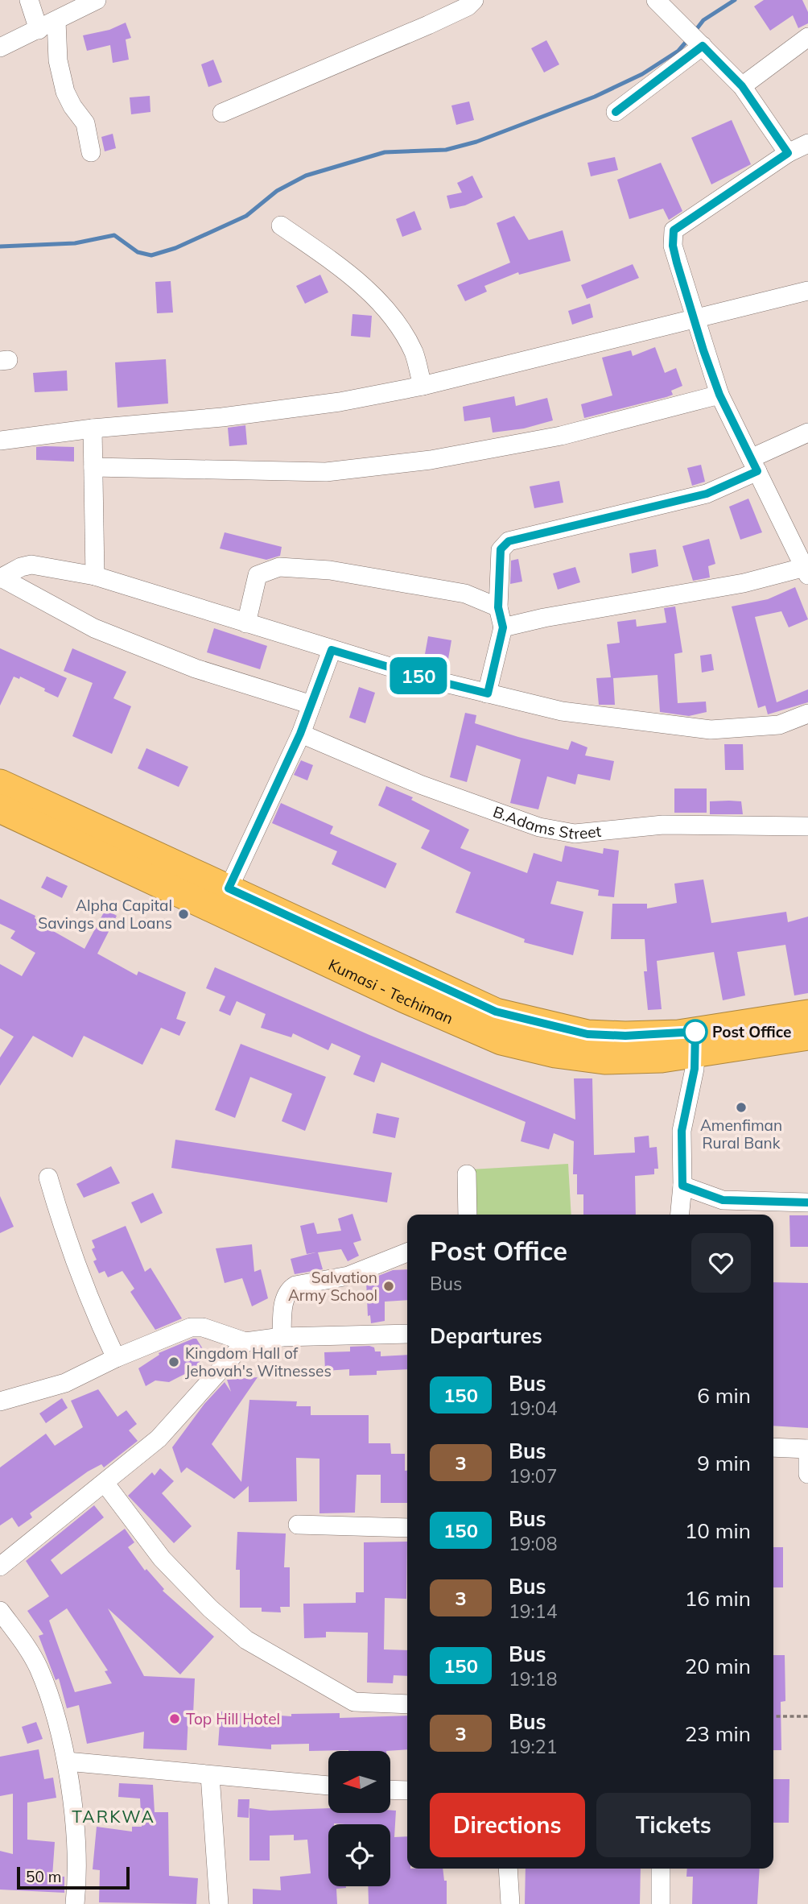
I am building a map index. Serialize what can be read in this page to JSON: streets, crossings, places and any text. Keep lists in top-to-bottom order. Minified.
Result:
{"streets":{"highway":["Kumasi - Techiman"],"street":["B.Adams Street"]},"districts":["TARKWA"],"places":["Alpha Capital Savings and Loans","Post Office","Amenfiman Rural Bank","Salvation Army School","Kingdom Hall of Jehovah's Witnesses","Top Hill Hotel"],"lines":["bus line 150"],"scale_bar":"50 m","north":"left","page":{"on_map":"150","heading":[["Post Office","Bus"],"Departures"],"list":[{"mark":"150","name":"Bus","note":"19:04","value":"6 min"},{"mark":"3","name":"Bus","note":"19:07","value":"9 min"},{"mark":"150","name":"Bus","note":"19:08","value":"10 min"},{"mark":"3","name":"Bus","note":"19:14","value":"16 min"},{"mark":"150","name":"Bus","note":"19:18","value":"20 min"},{"mark":"3","name":"Bus","note":"19:21","value":"23 min"}],"buttons":["Directions","Tickets"],"scale":"50 m"}}
